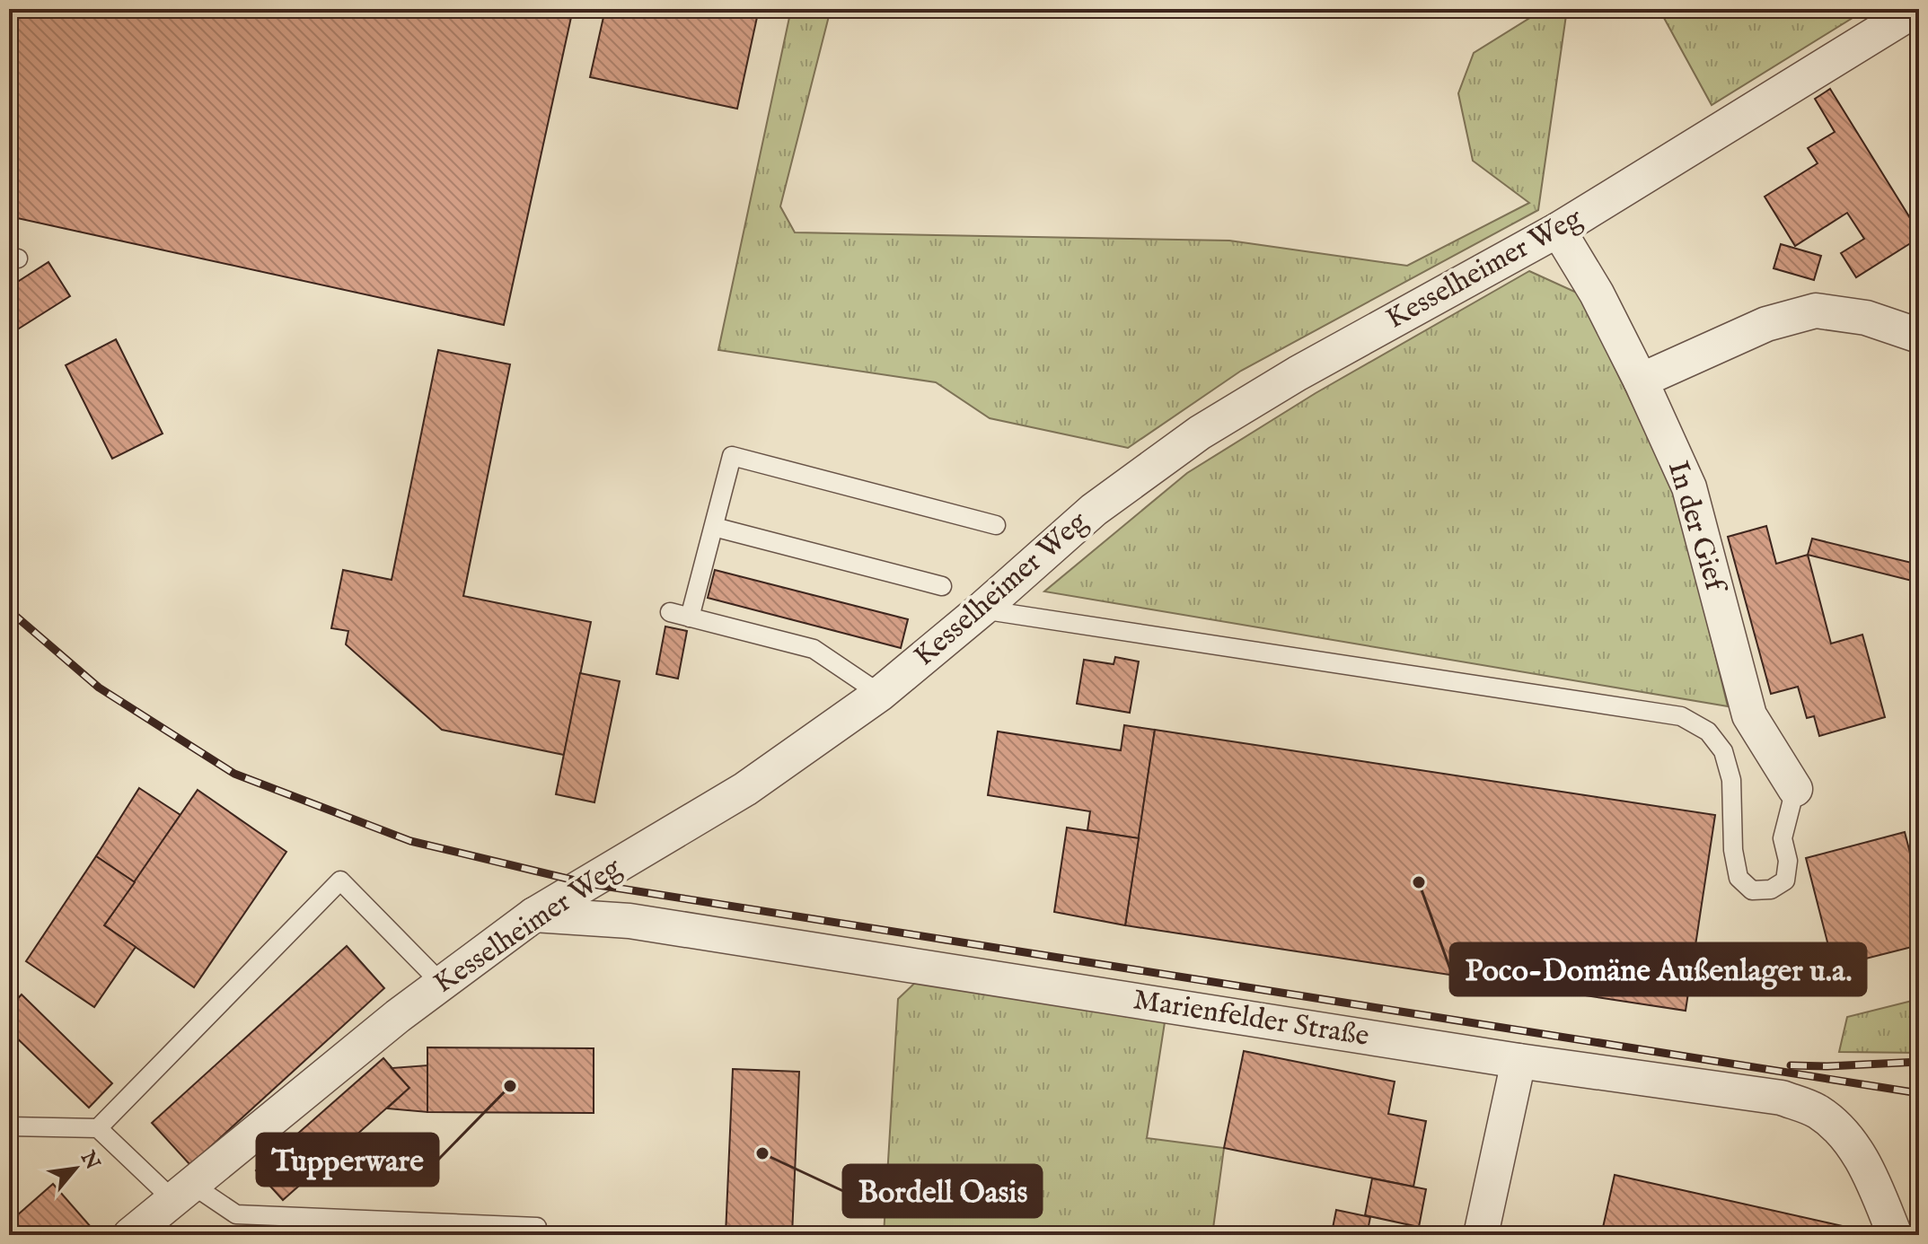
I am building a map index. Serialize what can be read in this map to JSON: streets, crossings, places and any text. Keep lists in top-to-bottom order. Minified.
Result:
{"streets":{"street":["Kesselheimer Weg","In der Gief","Marienfelder Straße"]},"crossings":[["Kesselheimer Weg","In der Gief"],["Kesselheimer Weg","Marienfelder Straße"]],"places":["Poco-Domäne Außenlager u.a.","Tupperware","Bordell Oasis"],"north":"top right"}
